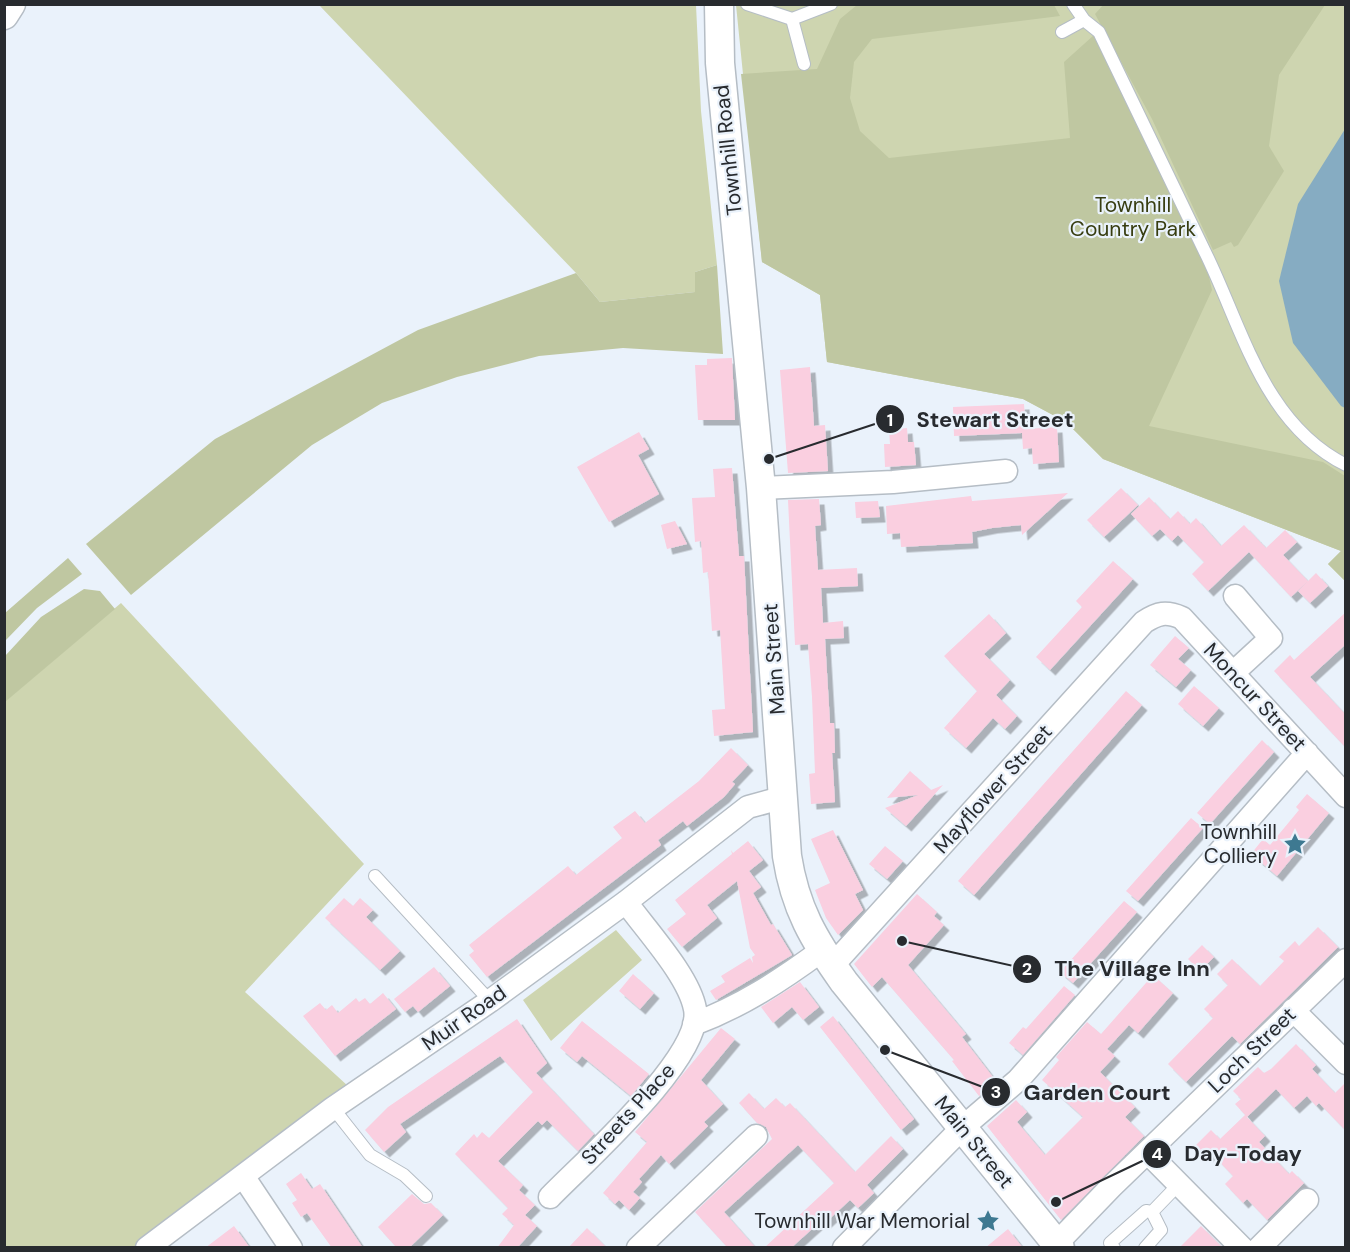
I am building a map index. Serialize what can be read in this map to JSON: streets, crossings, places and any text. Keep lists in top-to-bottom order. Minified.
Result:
{"streets":{"street":["Townhill Road","Main Street","Moncur Street","Mayflower Street","Muir Road","Loch Street","Streets Place"]},"crossings":[["Townhill Road","Main Street"],["Main Street","Mayflower Street"],["Main Street","Muir Road"],["Main Street","Loch Street"],["Moncur Street","Mayflower Street"]],"parks":["Townhill Country Park"],"places":{"other":["Stewart Street","The Village Inn","Garden Court","Day-Today"],"place":["Townhill Colliery","Townhill War Memorial"]}}
